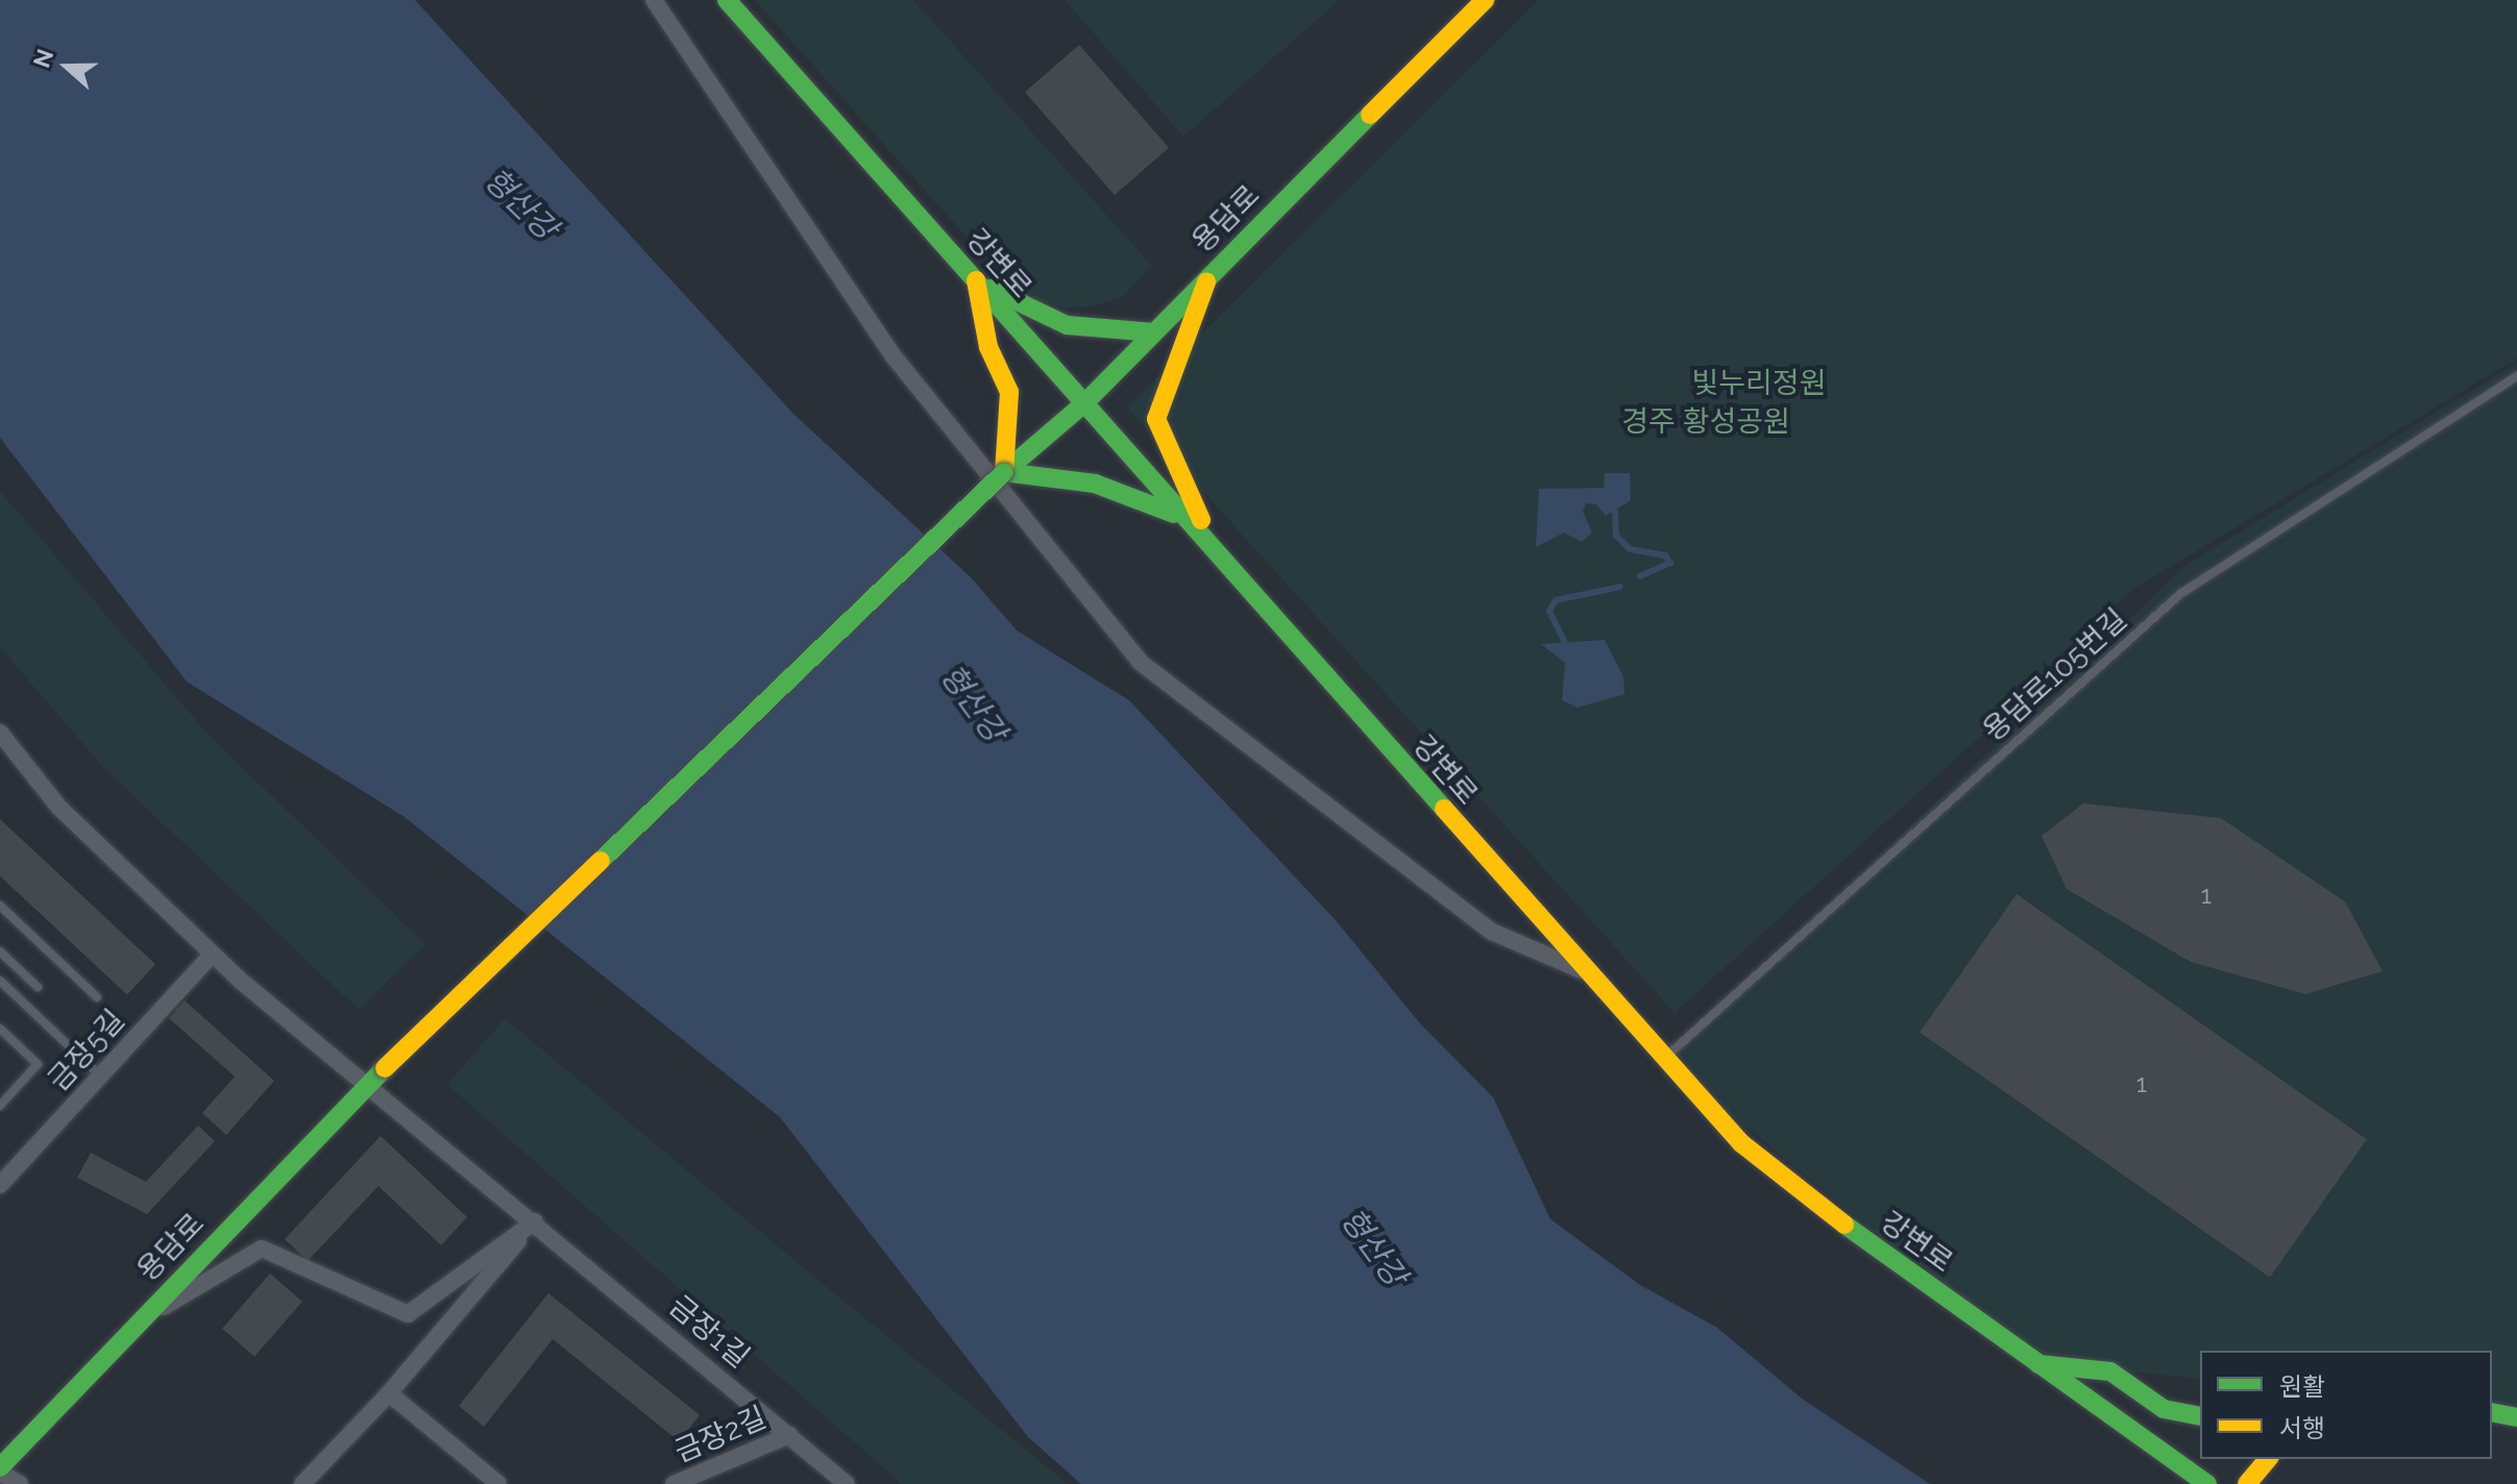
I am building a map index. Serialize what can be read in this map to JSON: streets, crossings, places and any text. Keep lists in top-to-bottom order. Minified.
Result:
{"streets":{"main road":["용담로","강변로"],"street":["금장5길","금장1길","금장2길"],"lane":["용담로105번길"]},"crossings":[["용담로","강변로"],["용담로","금장1길"],["강변로","용담로105번길"],["금장5길","금장1길"],["금장1길","금장2길"]],"water":["형산강"],"parks":["빛누리정원","경주 황성공원"],"house_numbers":["1","1"],"legend":["원활","서행"],"north":"left"}
